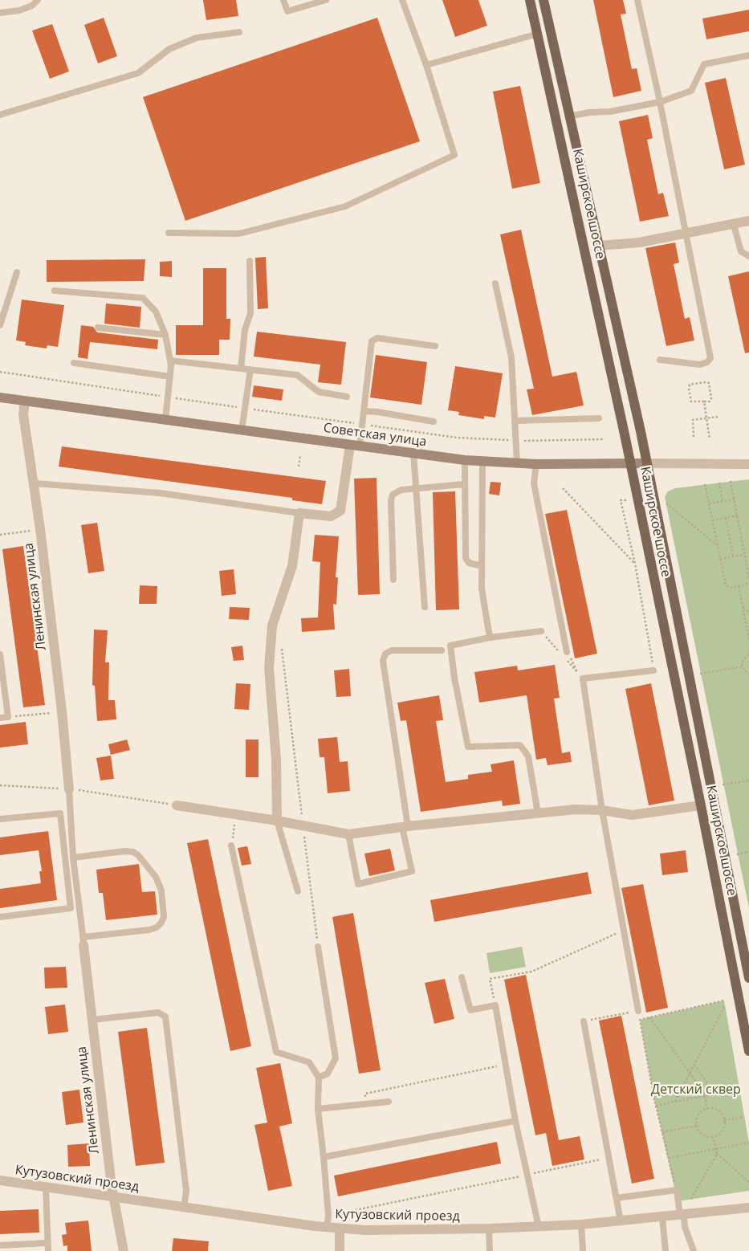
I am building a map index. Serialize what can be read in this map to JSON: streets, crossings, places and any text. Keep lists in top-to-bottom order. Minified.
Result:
{"streets":{"main road":["Каширское шоссе","Советская улица"],"street":["Ленинская улица","Кутузовский проезд"]},"crossings":[["Каширское шоссе","Советская улица"],["Советская улица","Ленинская улица"],["Ленинская улица","Кутузовский проезд"]],"parks":["Детский сквер"]}
